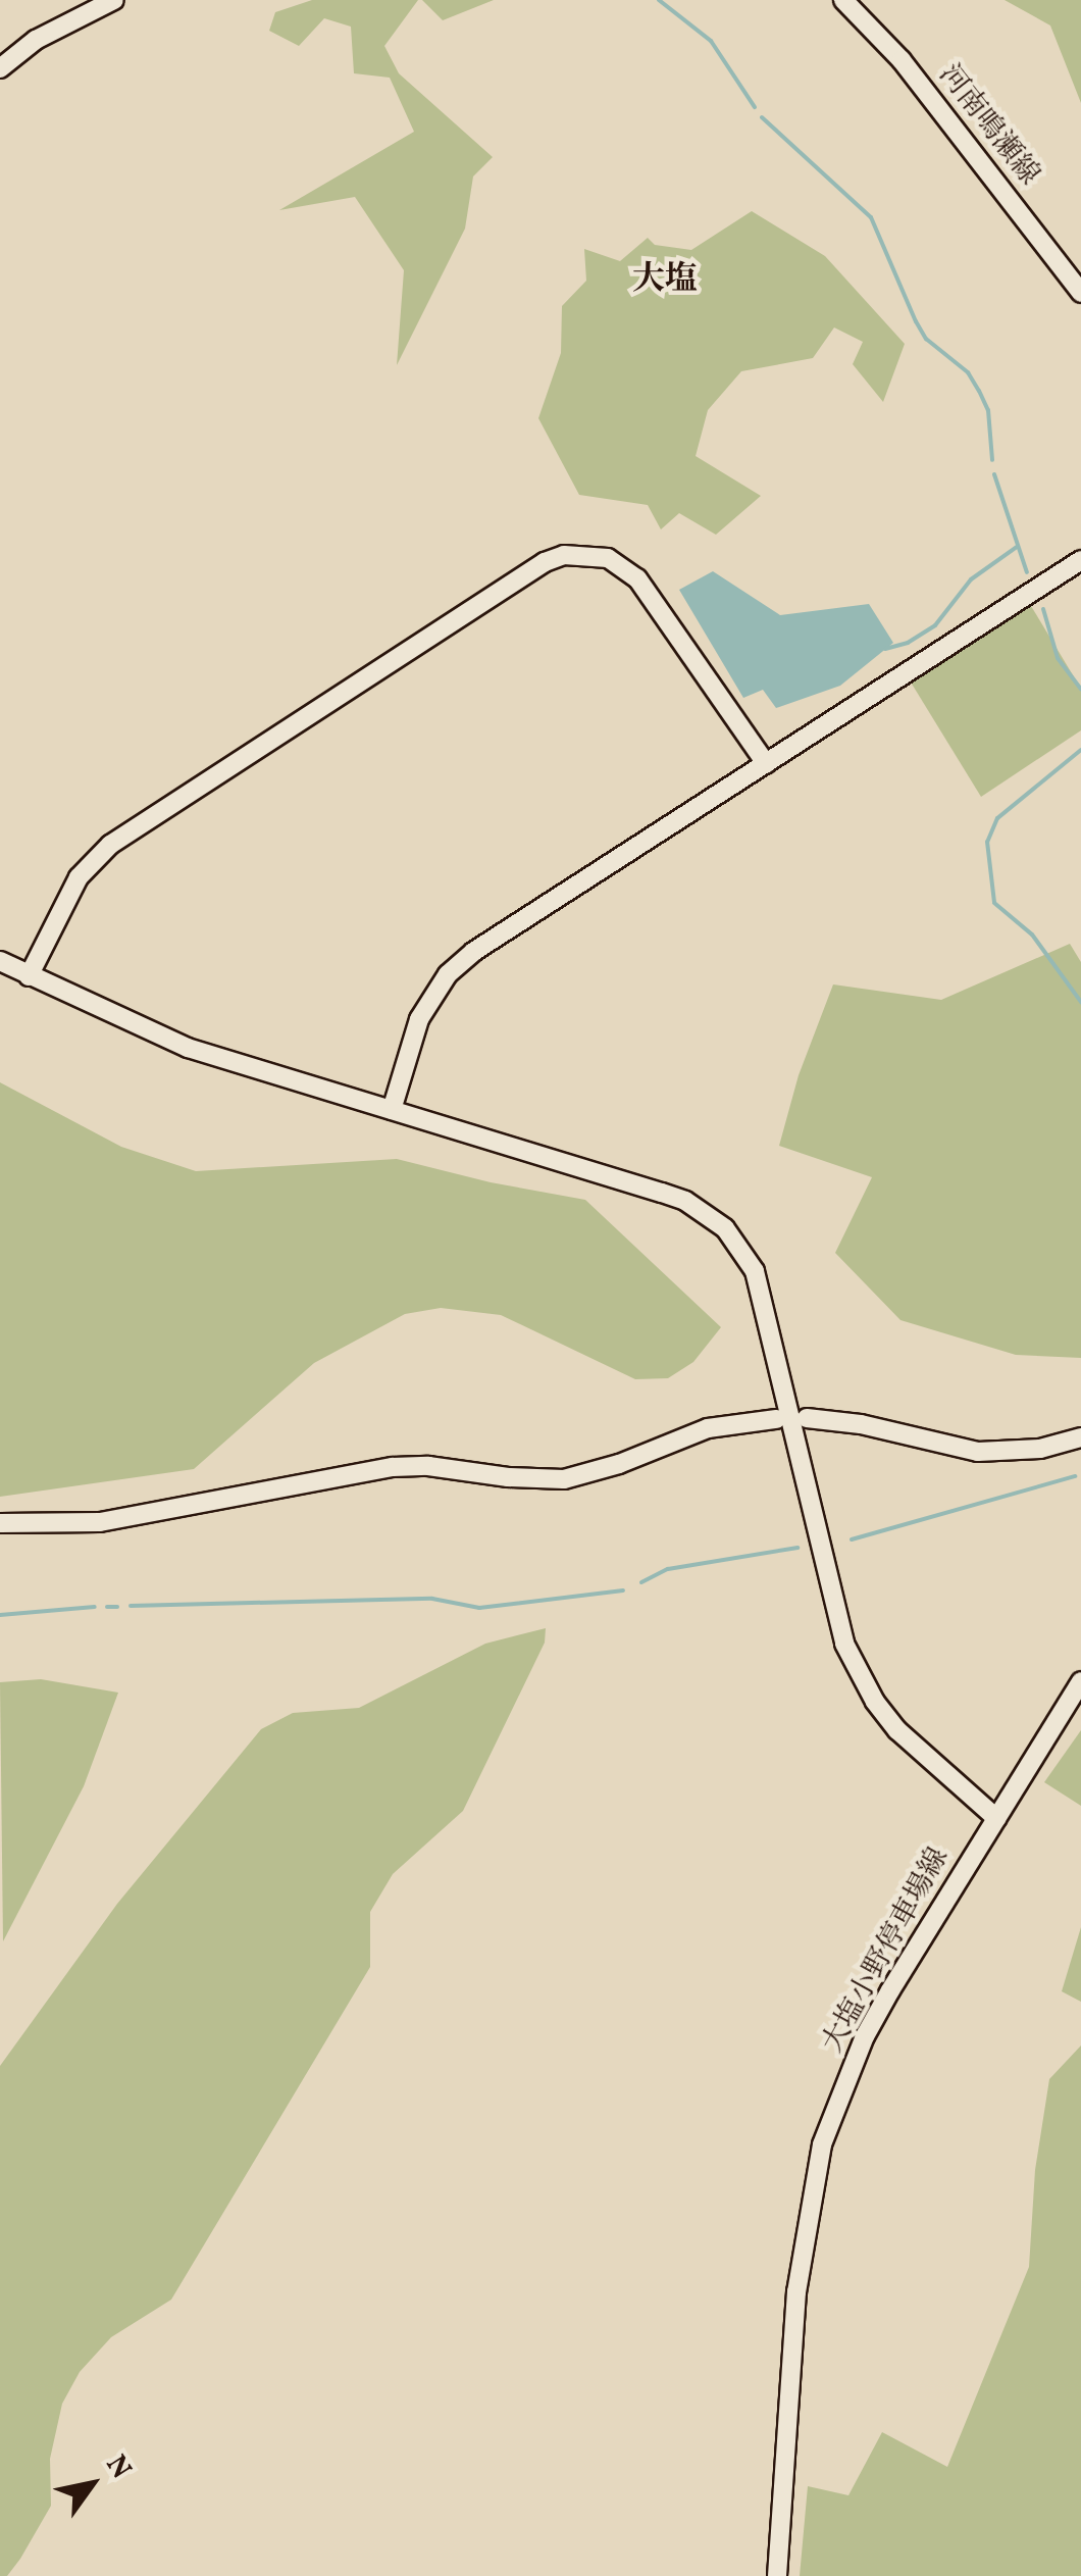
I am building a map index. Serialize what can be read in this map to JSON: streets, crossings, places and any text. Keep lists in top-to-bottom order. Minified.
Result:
{"streets":{"street":["河南鳴瀬線","大塩小野停車場線"]},"districts":["大塩"],"north":"top right"}
